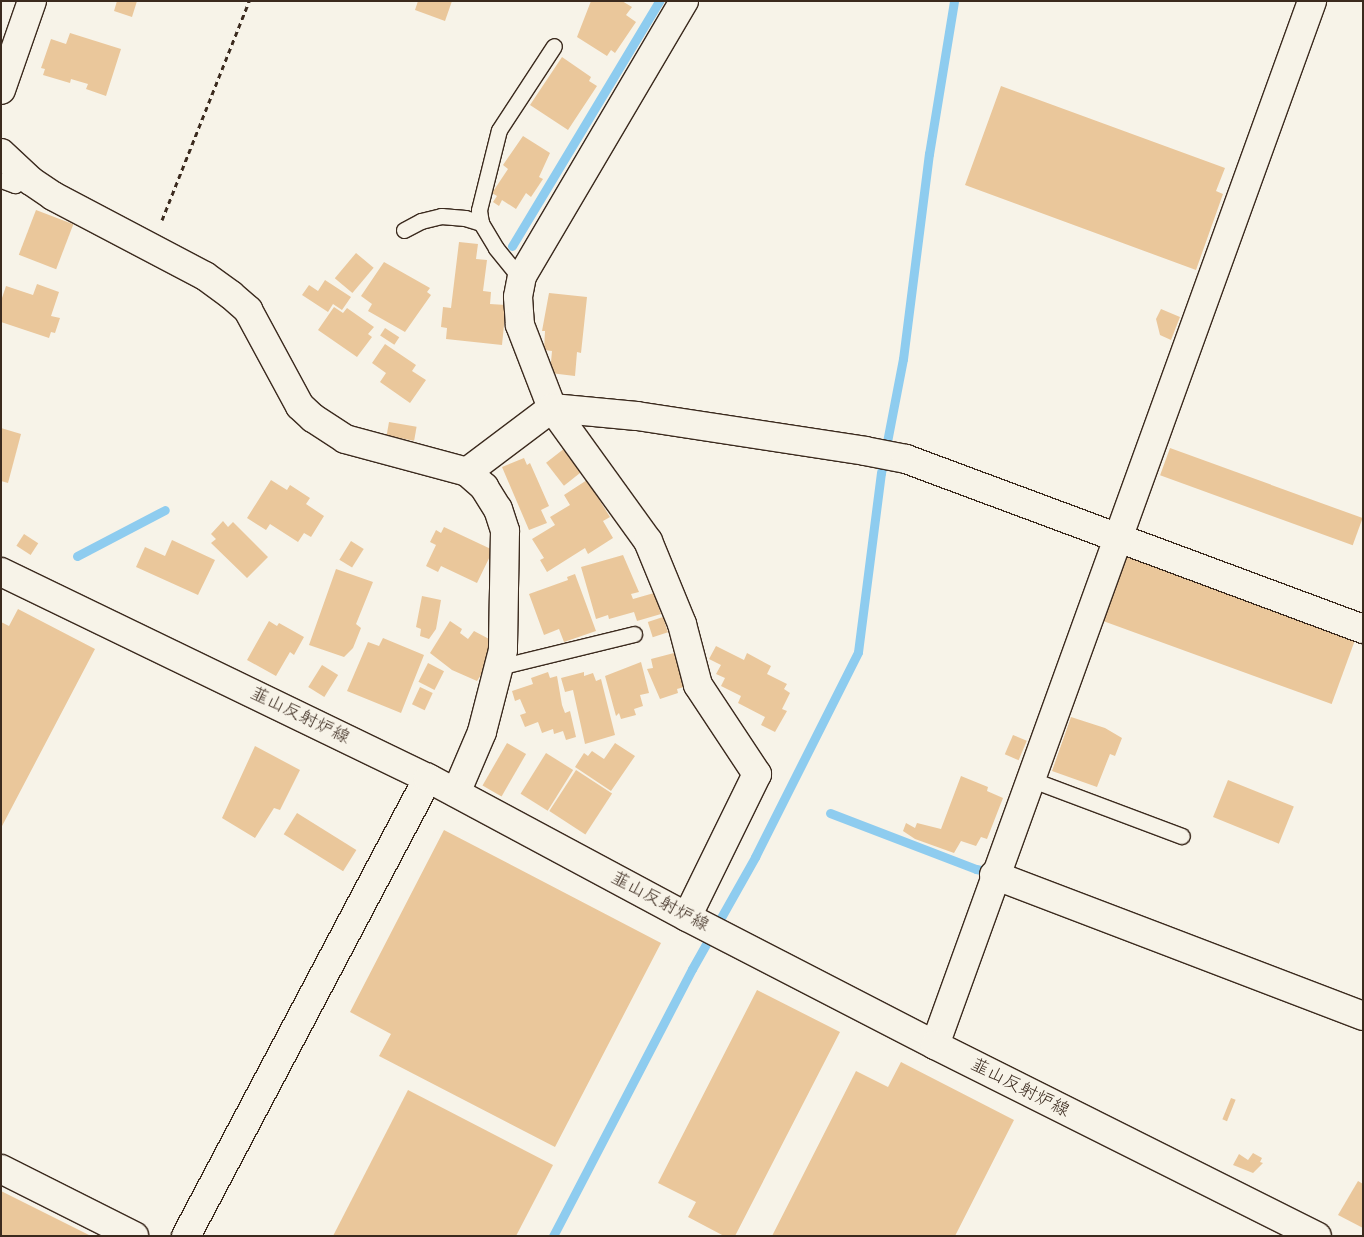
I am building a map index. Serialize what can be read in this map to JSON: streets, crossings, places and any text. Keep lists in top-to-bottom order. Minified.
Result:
{"streets":{"street":["韮山反射炉線"]}}
